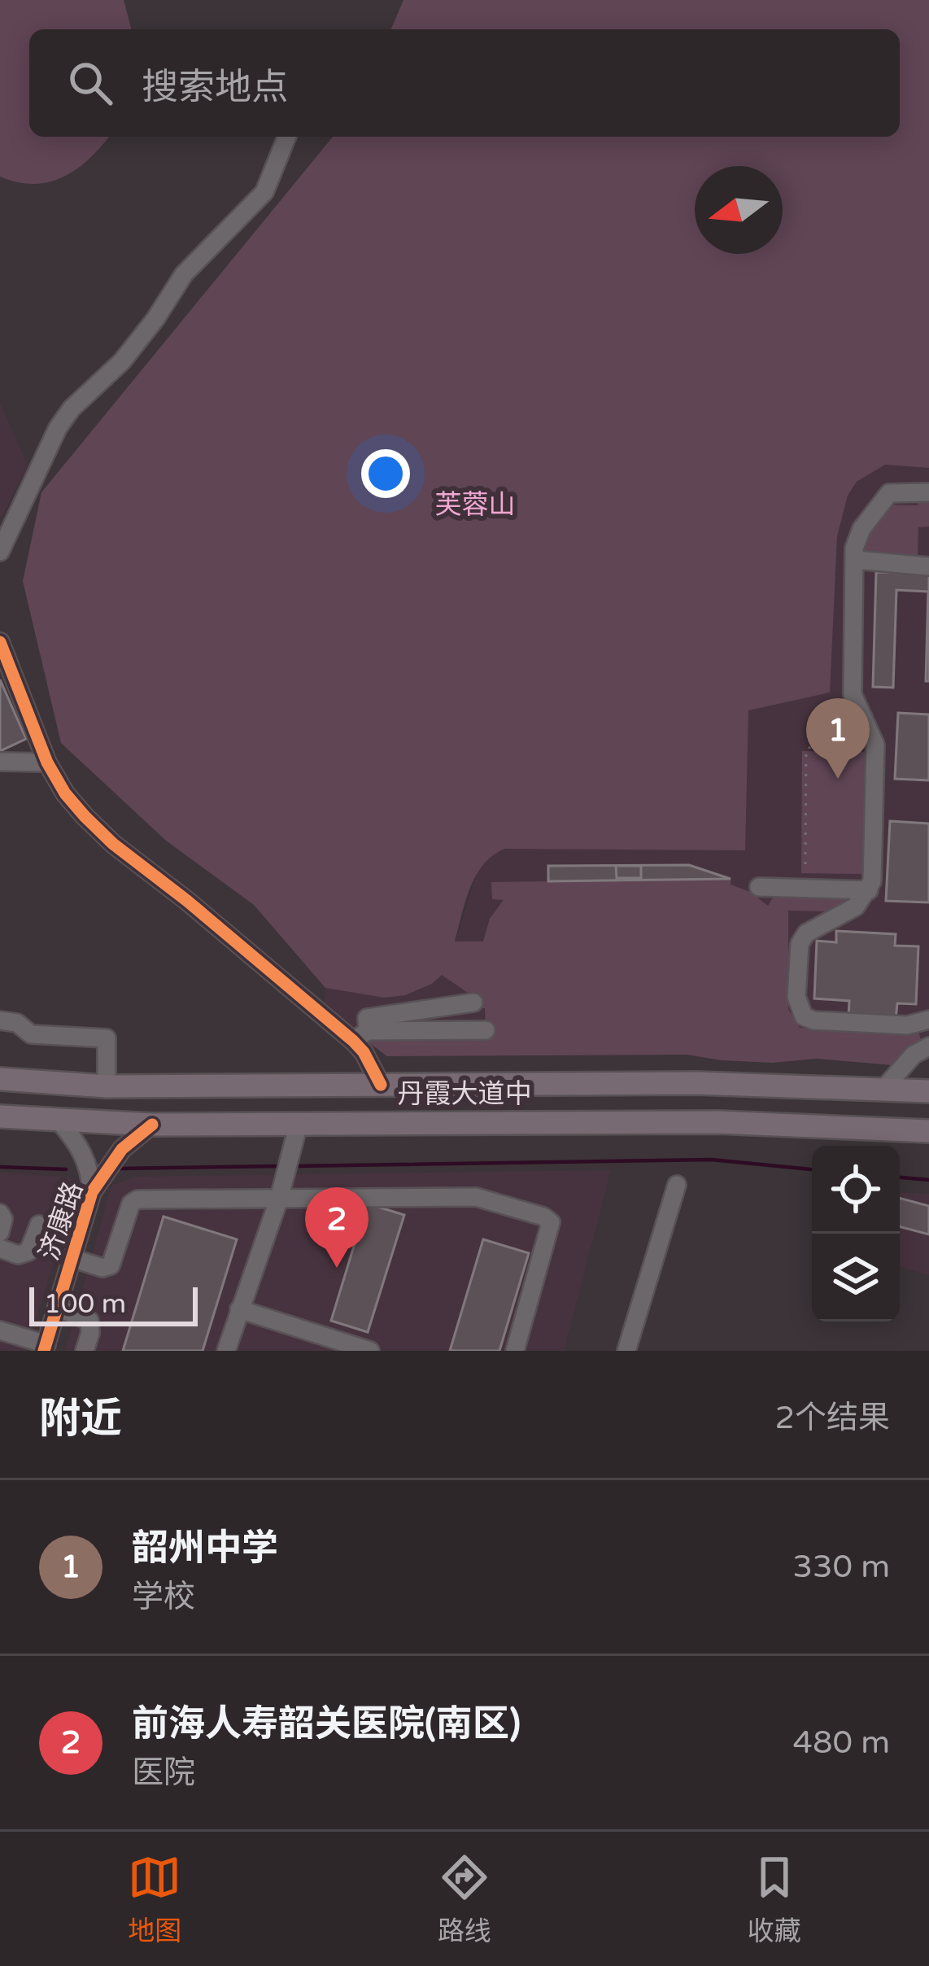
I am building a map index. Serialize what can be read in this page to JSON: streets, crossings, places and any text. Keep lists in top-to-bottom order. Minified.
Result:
{"streets":{"main road":["丹霞大道中"],"street":["济康路"]},"crossings":[["丹霞大道中","济康路"]],"parks":["芙蓉山"],"scale_bar":"100 m","north":"left","page":{"search":"搜索地点","pins":["1","2"],"scale":"100 m","heading":["附近","2个结果"],"list":[{"mark":"1","name":"韶州中学","note":"学校","value":"330 m"},{"mark":"2","name":"前海人寿韶关医院(南区)","note":"医院","value":"480 m"}],"nav":["地图","路线","收藏"]}}
